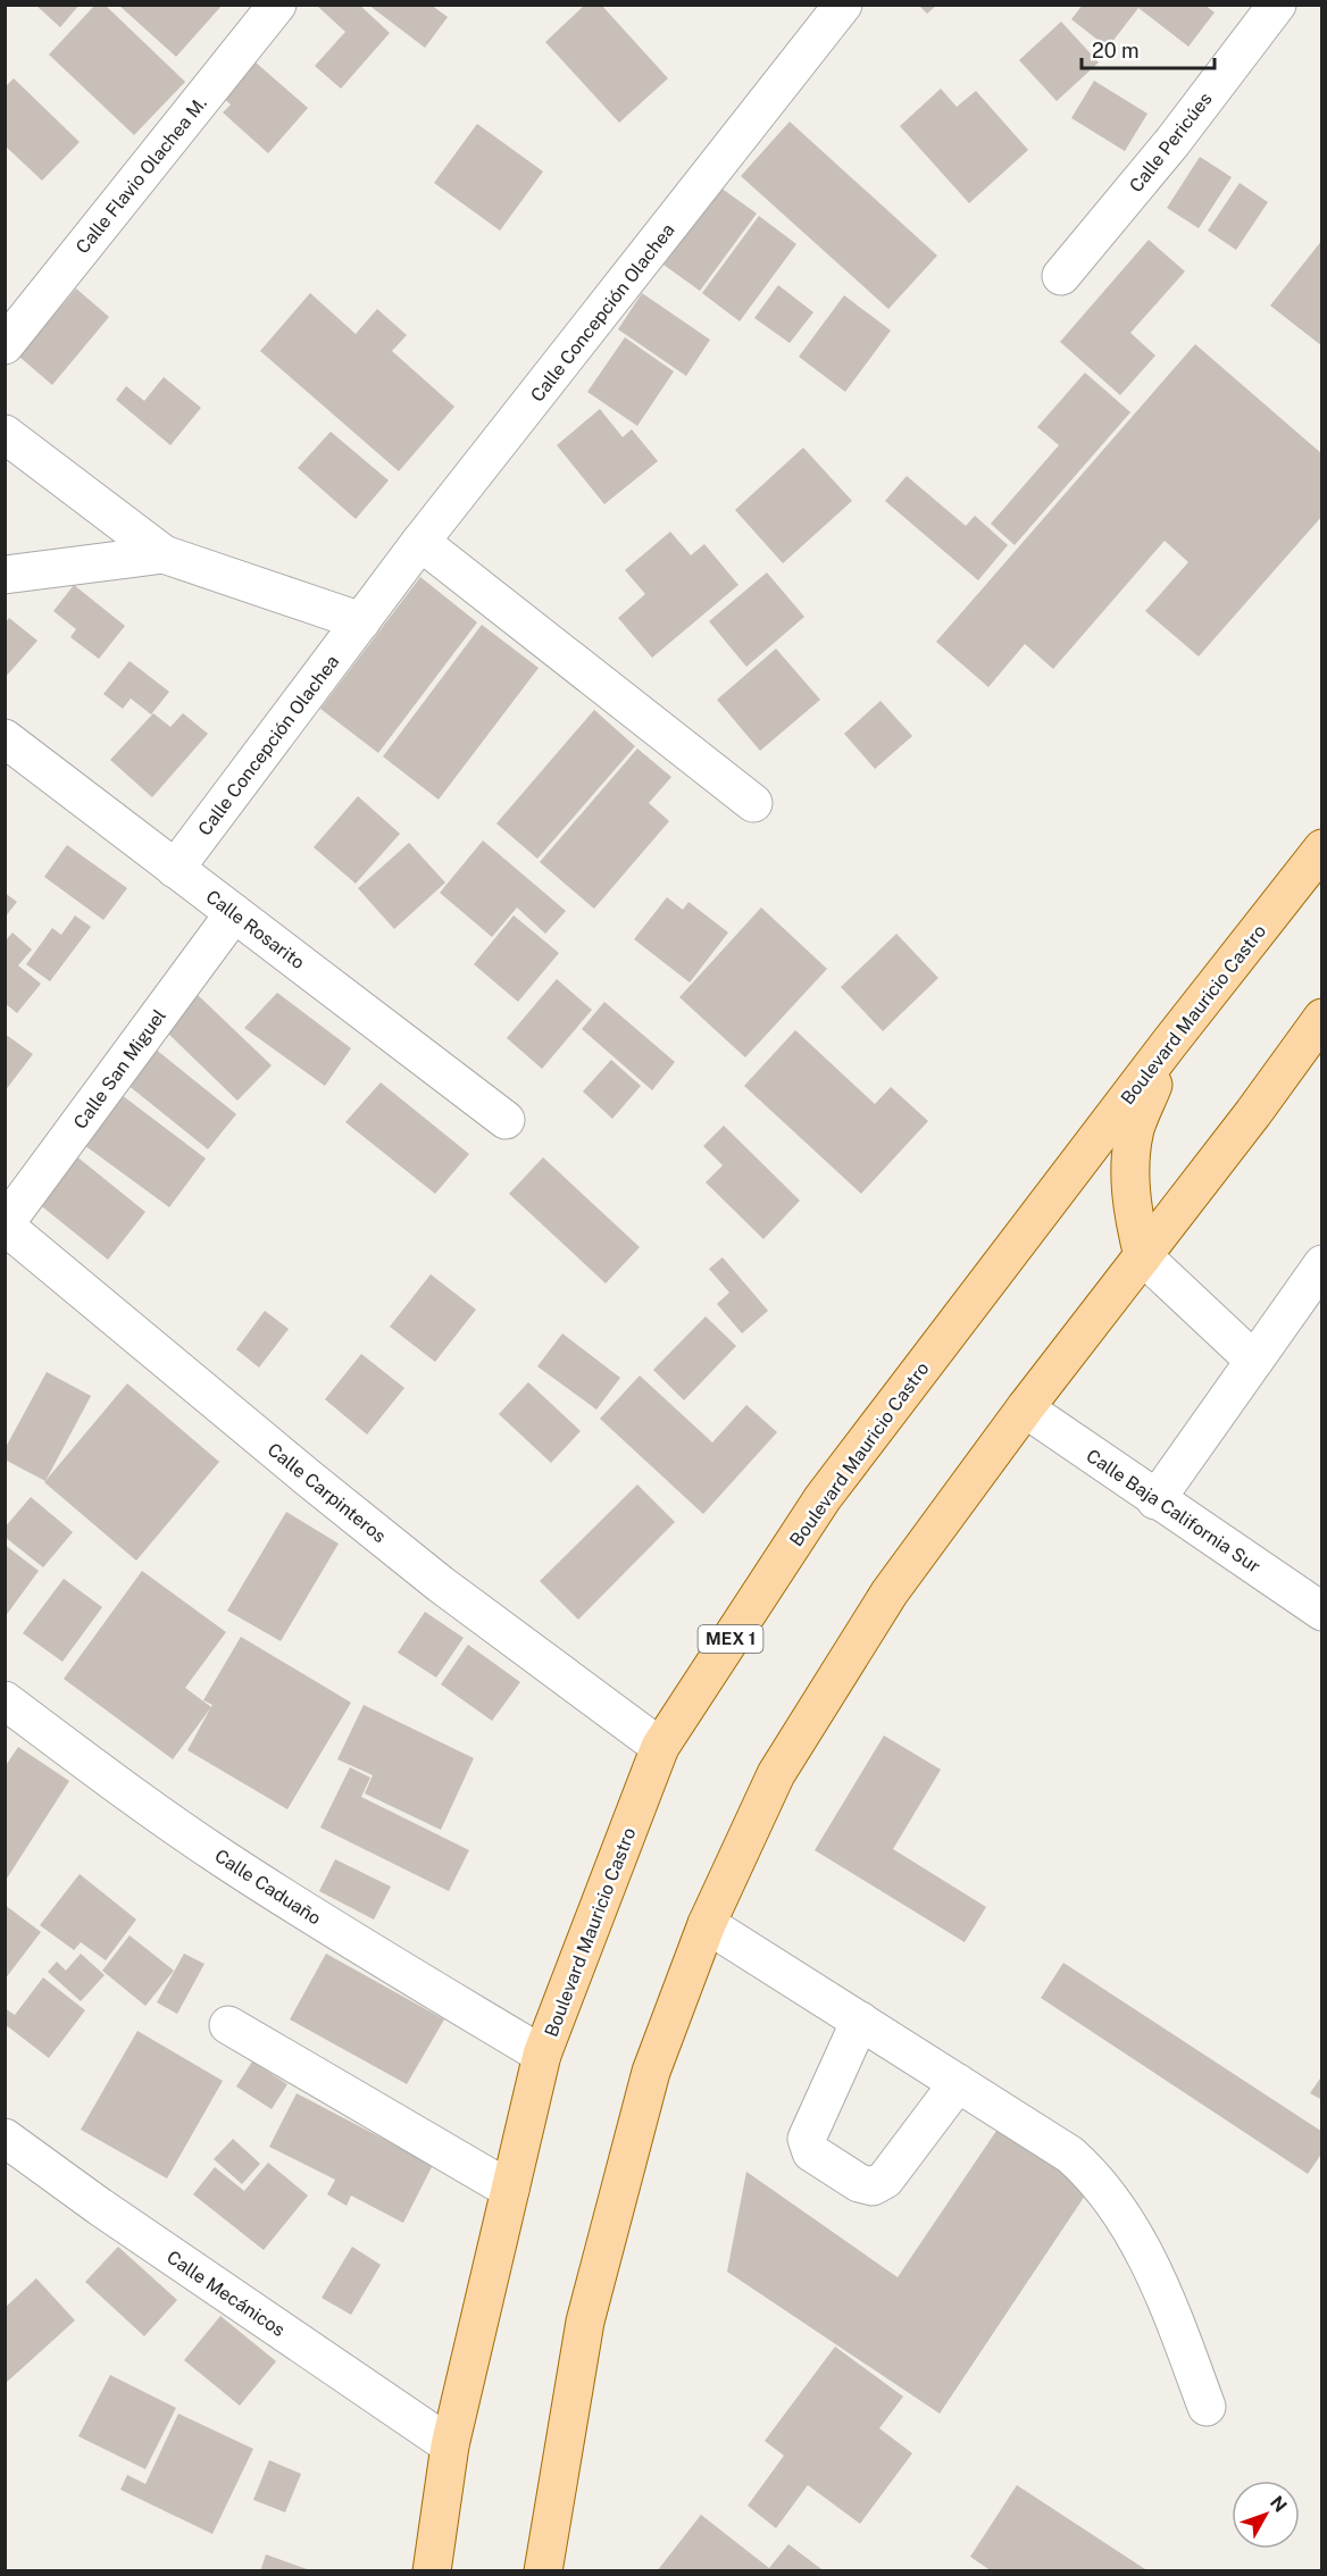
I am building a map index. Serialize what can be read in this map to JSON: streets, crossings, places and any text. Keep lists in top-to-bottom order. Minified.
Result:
{"streets":{"main road":["Boulevard Mauricio Castro","MEX 1"],"street":["Calle Pericúes","Calle Flavio Olachea M.","Calle Concepción Olachea","Calle Rosarito","Calle San Miguel","Calle Carpinteros","Calle Baja California Sur","Calle Caduaño","Calle Mecánicos"]},"crossings":[["Calle Concepción Olachea","Calle Rosarito"],["Calle Rosarito","Calle San Miguel"],["Boulevard Mauricio Castro","Calle Carpinteros"],["Boulevard Mauricio Castro","Calle Caduaño"],["Boulevard Mauricio Castro","Calle Mecánicos"],["Calle San Miguel","Calle Carpinteros"]],"scale_bar":"20 m","north":"top right"}
